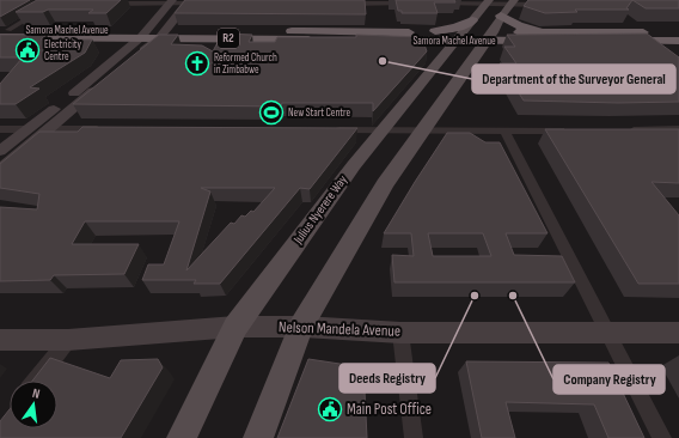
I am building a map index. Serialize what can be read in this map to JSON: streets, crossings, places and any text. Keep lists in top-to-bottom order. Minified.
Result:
{"streets":{"highway":["Samora Machel Avenue","R2"],"main road":["Julius Nyerere Way"],"street":["Nelson Mandela Avenue"]},"crossings":[["Samora Machel Avenue","Julius Nyerere Way"],["Julius Nyerere Way","Nelson Mandela Avenue"]],"places":{"public building":["Electricity Centre","Main Post Office"],"other":["Department of the Surveyor General","Deeds Registry","Company Registry"],"church":["Reformed Church in Zimbabwe"],"sports":["New Start Centre"]},"north":"top"}
